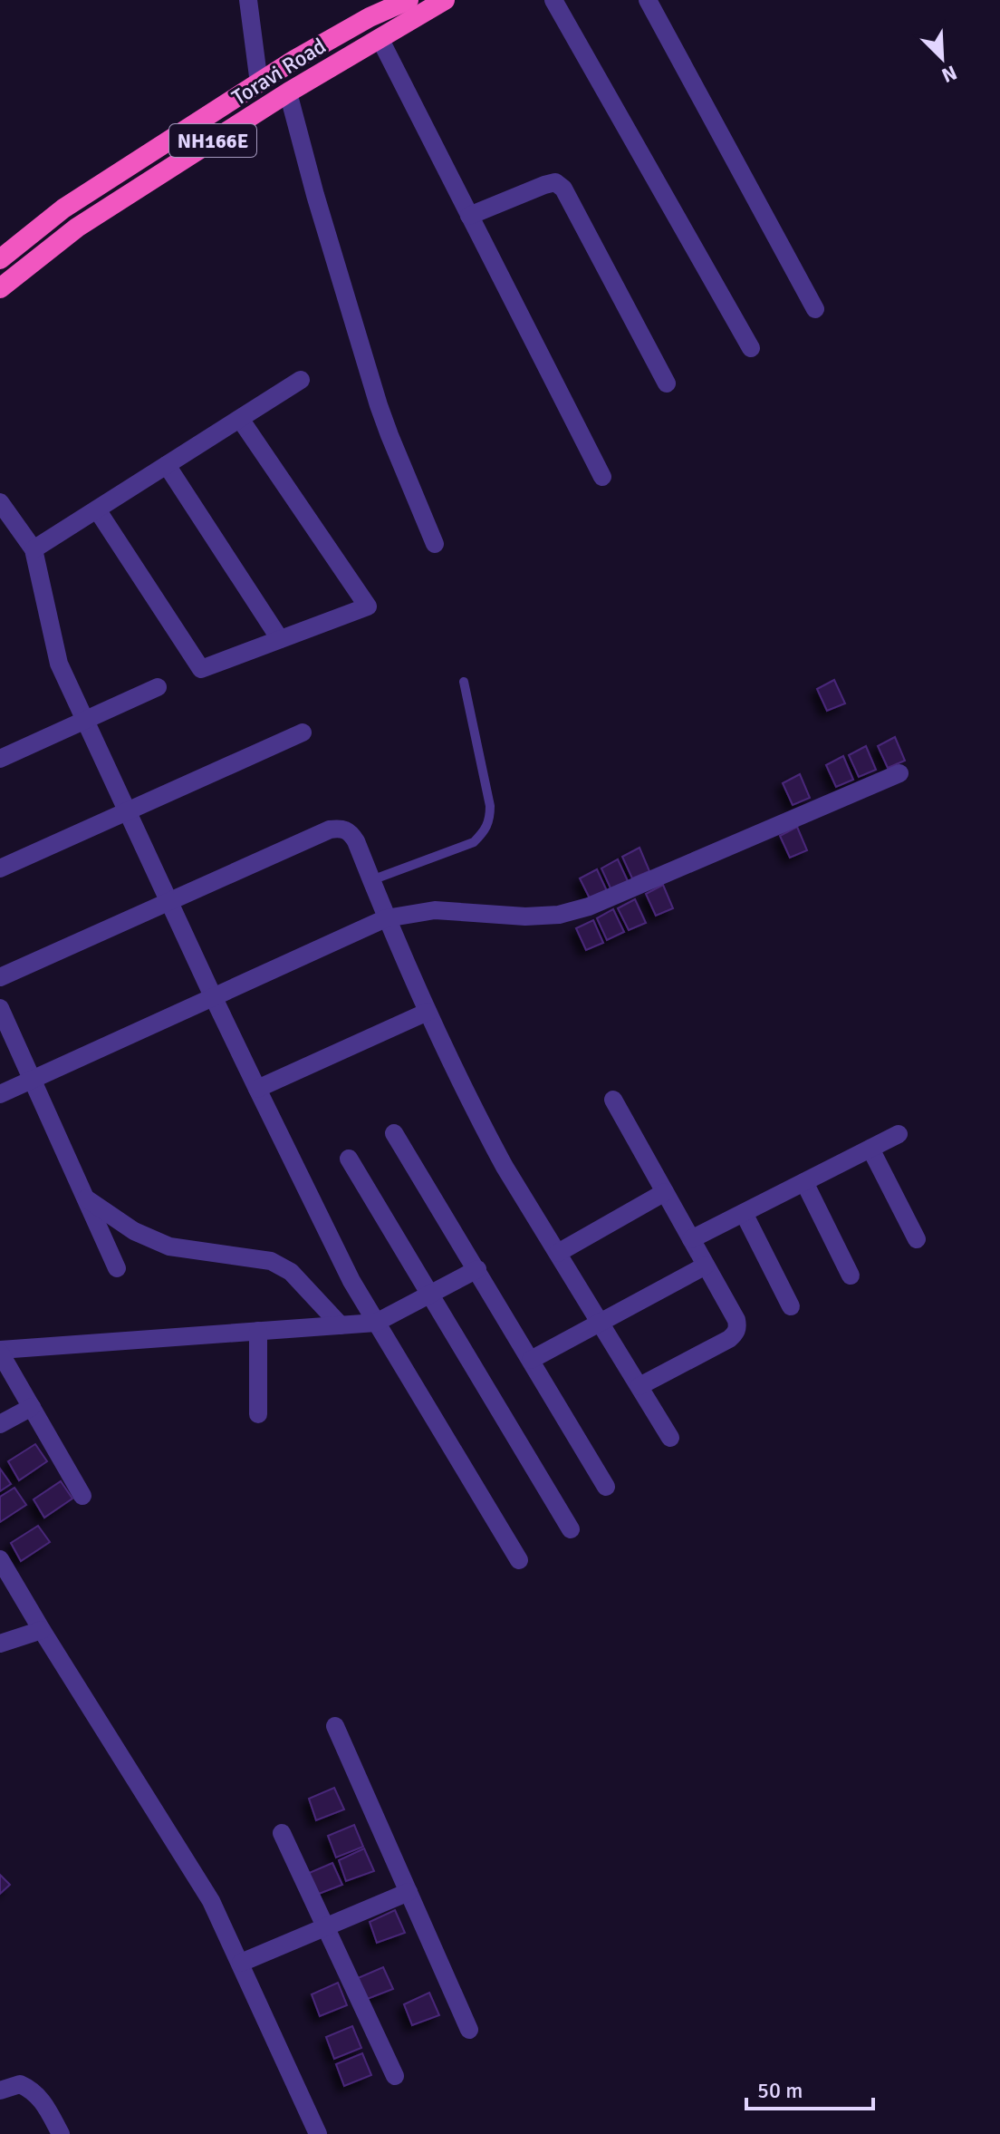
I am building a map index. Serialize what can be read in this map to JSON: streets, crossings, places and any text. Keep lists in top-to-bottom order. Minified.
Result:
{"streets":{"highway":["Toravi Road","NH166E"]},"scale_bar":"50 m","north":"bottom right"}
